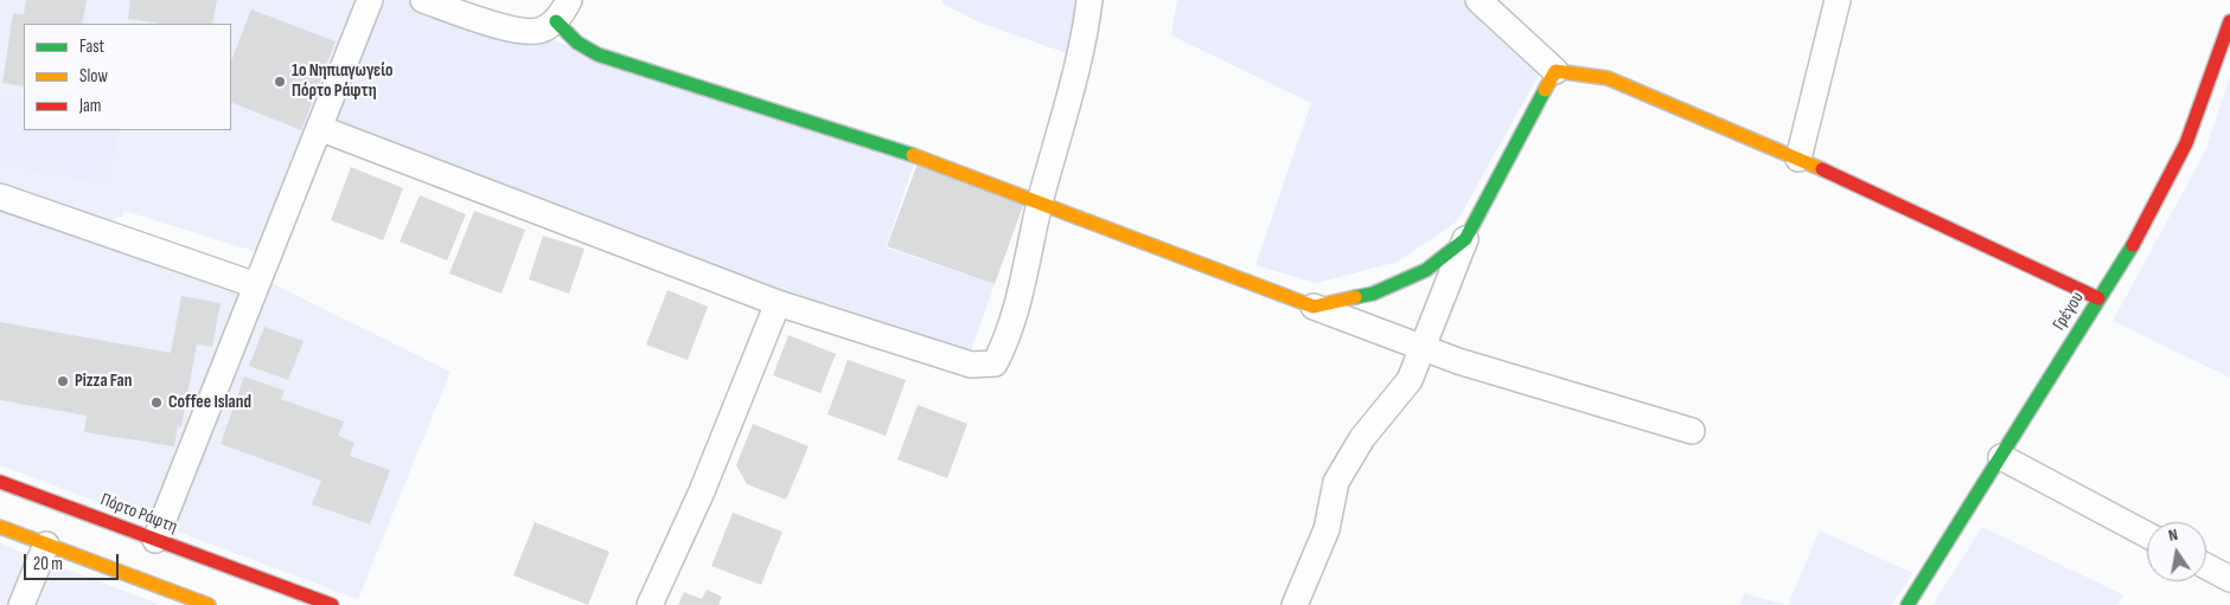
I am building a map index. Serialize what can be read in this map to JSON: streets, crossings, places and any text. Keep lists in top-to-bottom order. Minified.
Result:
{"streets":{"street":["Γρέγου","Πόρτο Ράφτη"]},"places":["1ο Νηπιαγωγείο Πόρτο Ράφτη","Pizza Fan","Coffee Island"],"legend":["Fast","Slow","Jam"],"scale_bar":"20 m","north":"top"}
